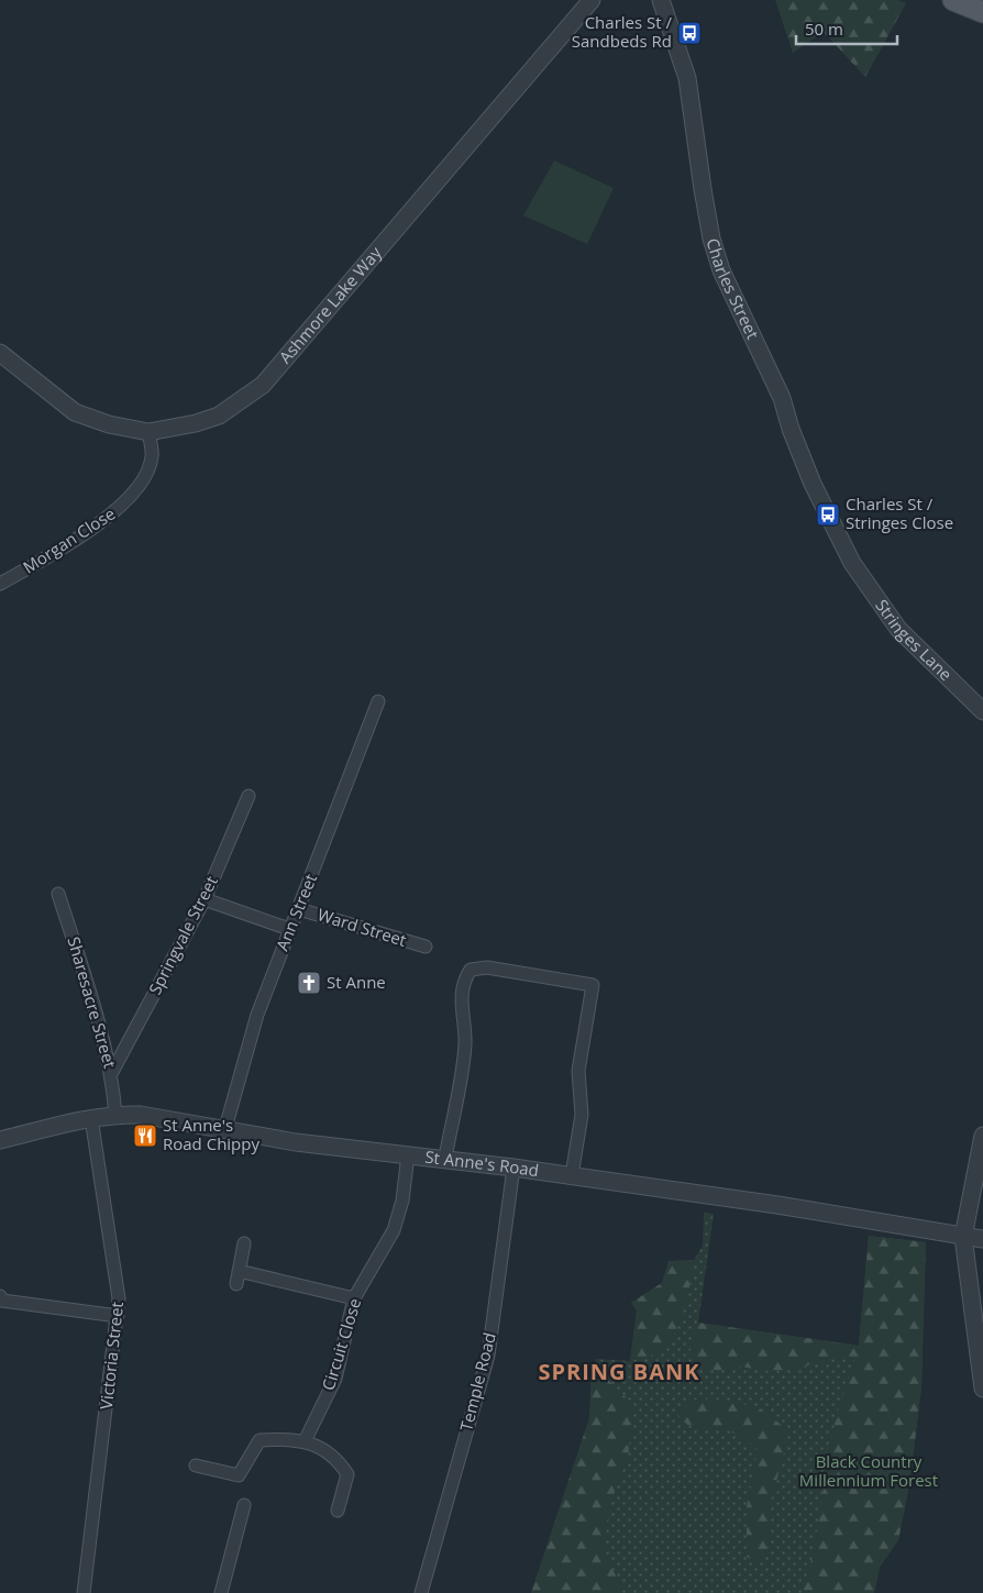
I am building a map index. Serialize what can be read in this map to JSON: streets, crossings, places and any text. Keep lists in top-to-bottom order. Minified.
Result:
{"streets":{"street":["Charles Street","Ashmore Lake Way","Morgan Close","Stringes Lane","Ann Street","Ward Street","Springvale Street","Sharesacre Street","St Anne's Road","Circuit Close","Victoria Street","Temple Road"]},"crossings":[["Charles Street","Stringes Lane"],["Ashmore Lake Way","Morgan Close"],["Ann Street","Ward Street"],["Ann Street","St Anne's Road"],["Springvale Street","Sharesacre Street"],["Sharesacre Street","St Anne's Road"],["St Anne's Road","Circuit Close"],["St Anne's Road","Victoria Street"],["St Anne's Road","Temple Road"]],"districts":["SPRING BANK"],"parks":["Black Country Millennium Forest"],"places":{"bus stop":["Charles St / Sandbeds Rd","Charles St / Stringes Close"],"church":["St Anne"],"restaurant":["St Anne's Road Chippy"]},"scale_bar":"50 m"}
